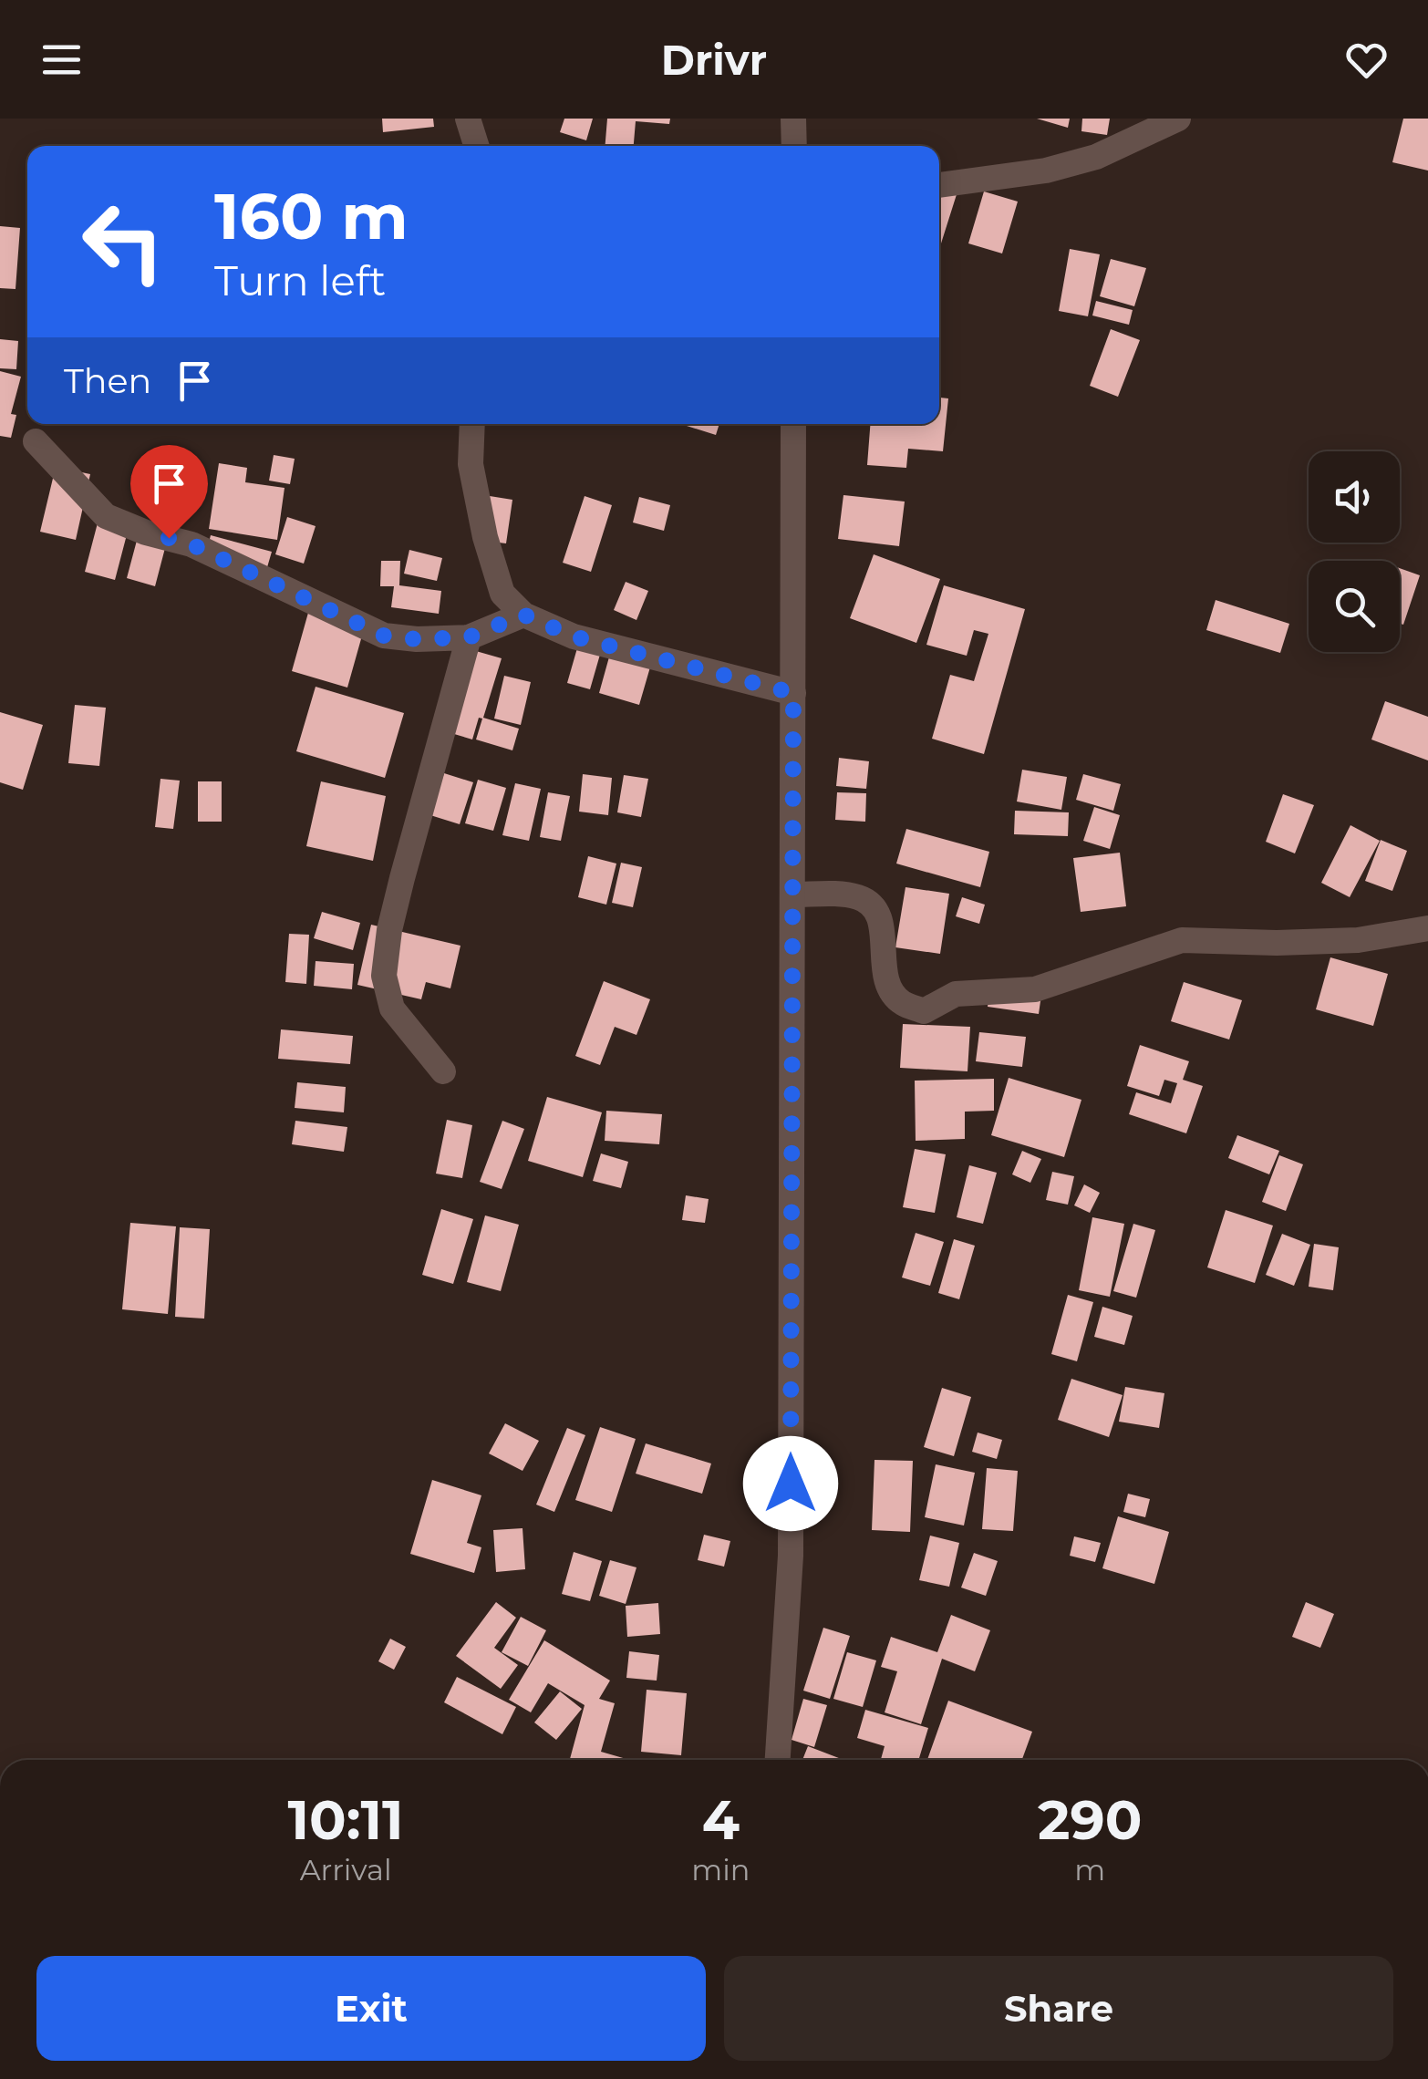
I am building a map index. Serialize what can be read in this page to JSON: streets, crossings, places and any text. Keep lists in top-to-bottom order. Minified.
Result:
{"page":{"header":"Drivr","turn":["160 m","Turn left"],"then":"Then","eta":["10:11","Arrival","4","min","290","m"],"buttons":["Exit","Share"]}}
